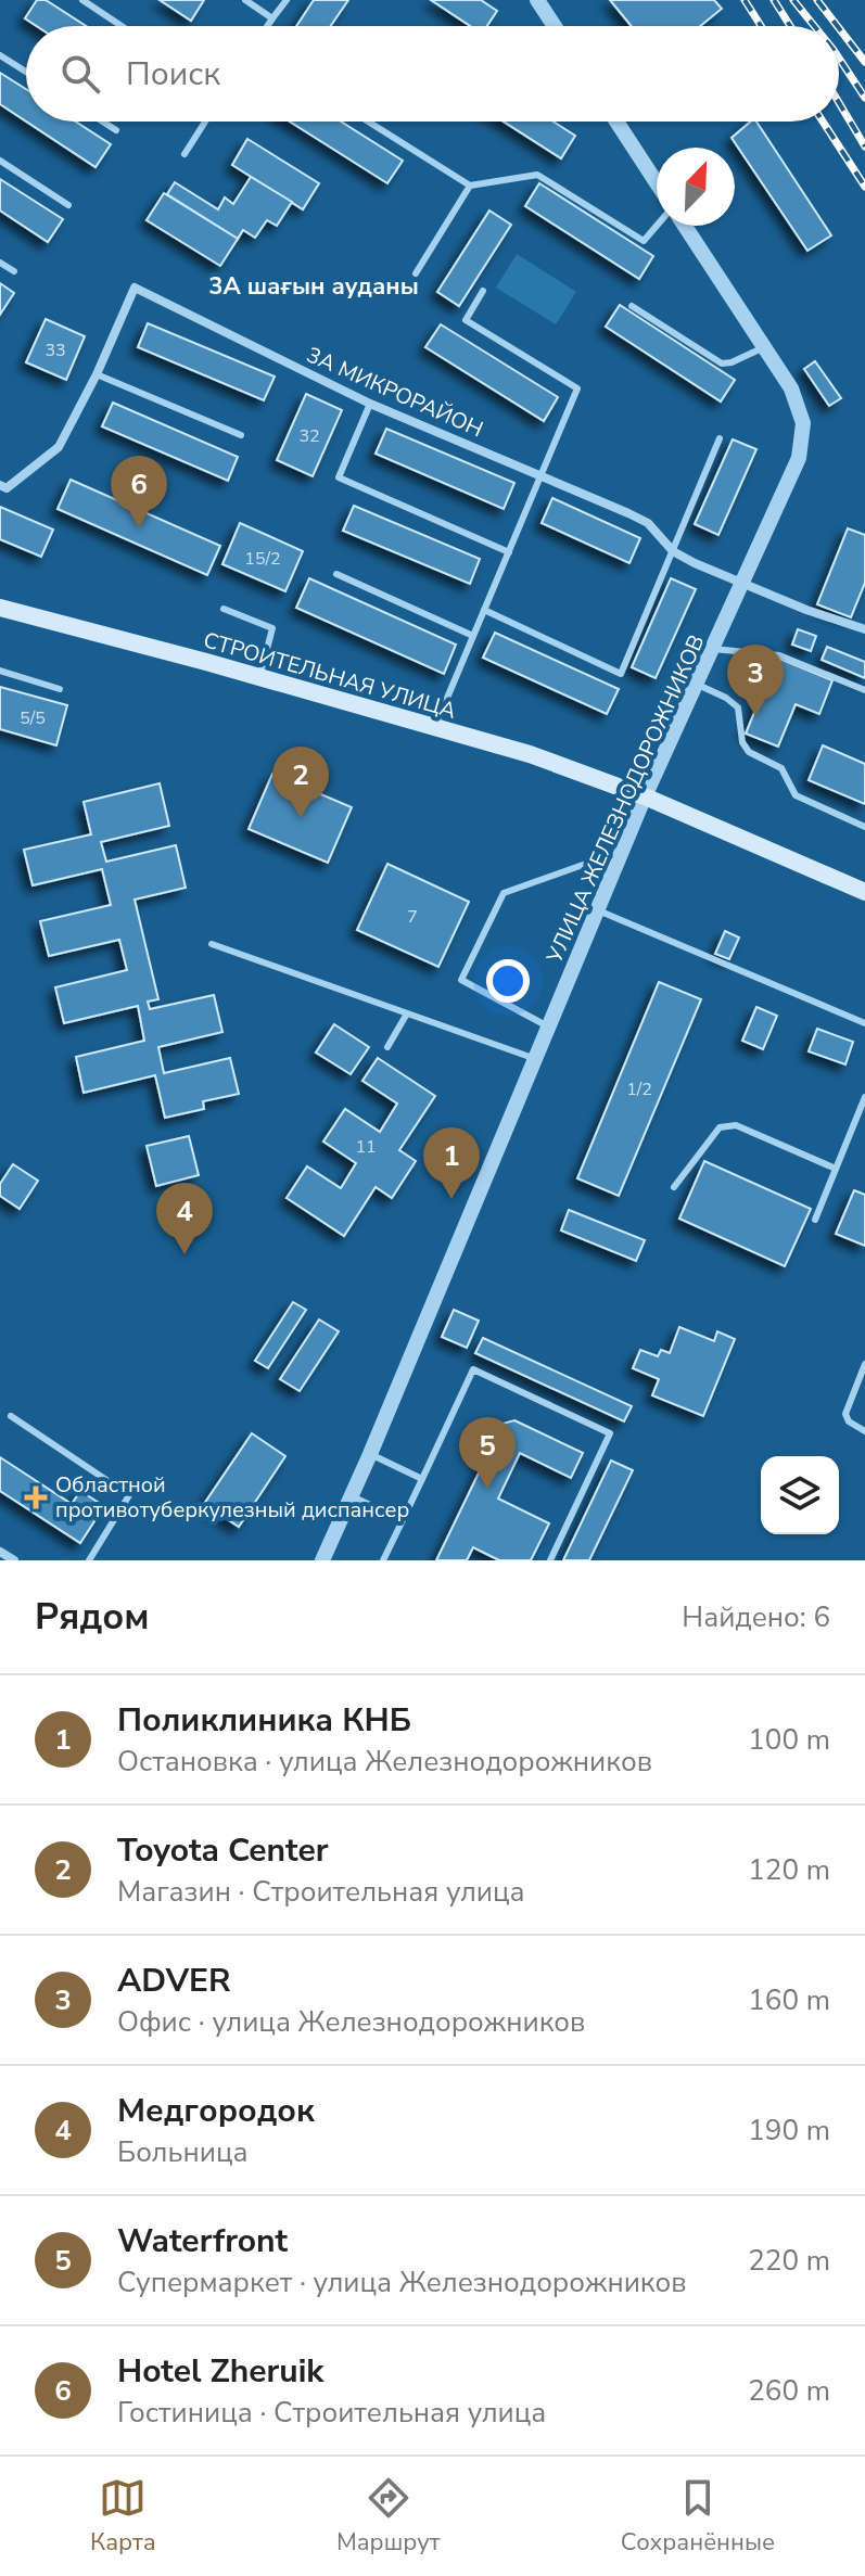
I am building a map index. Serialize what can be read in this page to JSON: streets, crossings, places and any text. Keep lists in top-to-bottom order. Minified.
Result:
{"streets":{"main road":["СТРОИТЕЛЬНАЯ УЛИЦА"],"street":["3А МИКРОРАЙОН","УЛИЦА ЖЕЛЕЗНОДОРОЖНИКОВ"]},"crossings":[["3А МИКРОРАЙОН","УЛИЦА ЖЕЛЕЗНОДОРОЖНИКОВ"],["СТРОИТЕЛЬНАЯ УЛИЦА","УЛИЦА ЖЕЛЕЗНОДОРОЖНИКОВ"]],"districts":["3А шағын ауданы"],"places":{"health":["Областной противотуберкулезный диспансер"]},"house_numbers":["33","32","15/2","5/5","7","1/2","11"],"north":"top right","page":{"search":"Поиск","pins":["6","3","2","1","4","5"],"heading":["Рядом","Найдено: 6"],"list":[{"mark":"1","name":"Поликлиника КНБ","note":"Остановка · улица Железнодорожников","value":"100 m"},{"mark":"2","name":"Toyota Center","note":"Магазин · Строительная улица","value":"120 m"},{"mark":"3","name":"ADVER","note":"Офис · улица Железнодорожников","value":"160 m"},{"mark":"4","name":"Медгородок","note":"Больница","value":"190 m"},{"mark":"5","name":"Waterfront","note":"Супермаркет · улица Железнодорожников","value":"220 m"},{"mark":"6","name":"Hotel Zheruik","note":"Гостиница · Строительная улица","value":"260 m"}],"nav":["Карта","Маршрут","Сохранённые"]}}
